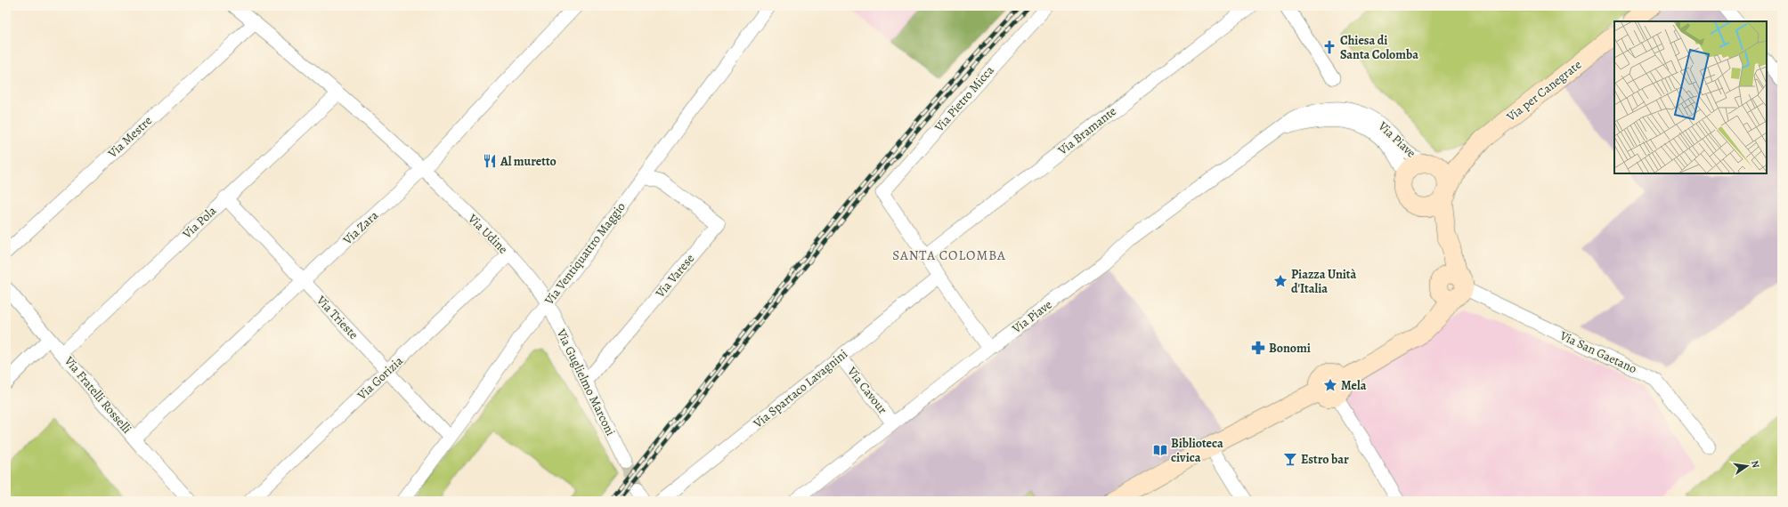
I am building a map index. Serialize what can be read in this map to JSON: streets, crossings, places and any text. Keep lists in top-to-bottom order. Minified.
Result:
{"streets":{"street":["Via per Canegrate","Via Pietro Micca","Via Bramante","Via Mestre","Via Piave","Via Pola","Via Zara","Via Udine","Via Ventiquattro Maggio","Via Varese","Via Trieste","Via San Gaetano","Via Gorizia","Via Guglielmo Marconi","Via Spartaco Lavagnini","Via Cavour","Via Fratelli Rosselli"]},"crossings":[["Via per Canegrate","Via Piave"],["Via Pietro Micca","Via Bramante"],["Via Mestre","Via Udine"],["Via Piave","Via Cavour"],["Via Pola","Via Udine"],["Via Pola","Via Trieste"],["Via Pola","Via Fratelli Rosselli"],["Via Zara","Via Udine"],["Via Zara","Via Trieste"],["Via Zara","Via Fratelli Rosselli"],["Via Udine","Via Ventiquattro Maggio"],["Via Udine","Via Gorizia"],["Via Udine","Via Guglielmo Marconi"],["Via Ventiquattro Maggio","Via Varese"],["Via Ventiquattro Maggio","Via Trieste"],["Via Ventiquattro Maggio","Via Guglielmo Marconi"],["Via Varese","Via Guglielmo Marconi"],["Via Trieste","Via Gorizia"],["Via Spartaco Lavagnini","Via Cavour"]],"districts":["SANTA COLOMBA"],"places":{"church":["Chiesa di Santa Colomba"],"restaurant":["Al muretto"],"place":["Piazza Unità d'Italia","Mela"],"pharmacy":["Bonomi"],"library":["Biblioteca civica"],"bar":["Estro bar"]},"north":"right"}
